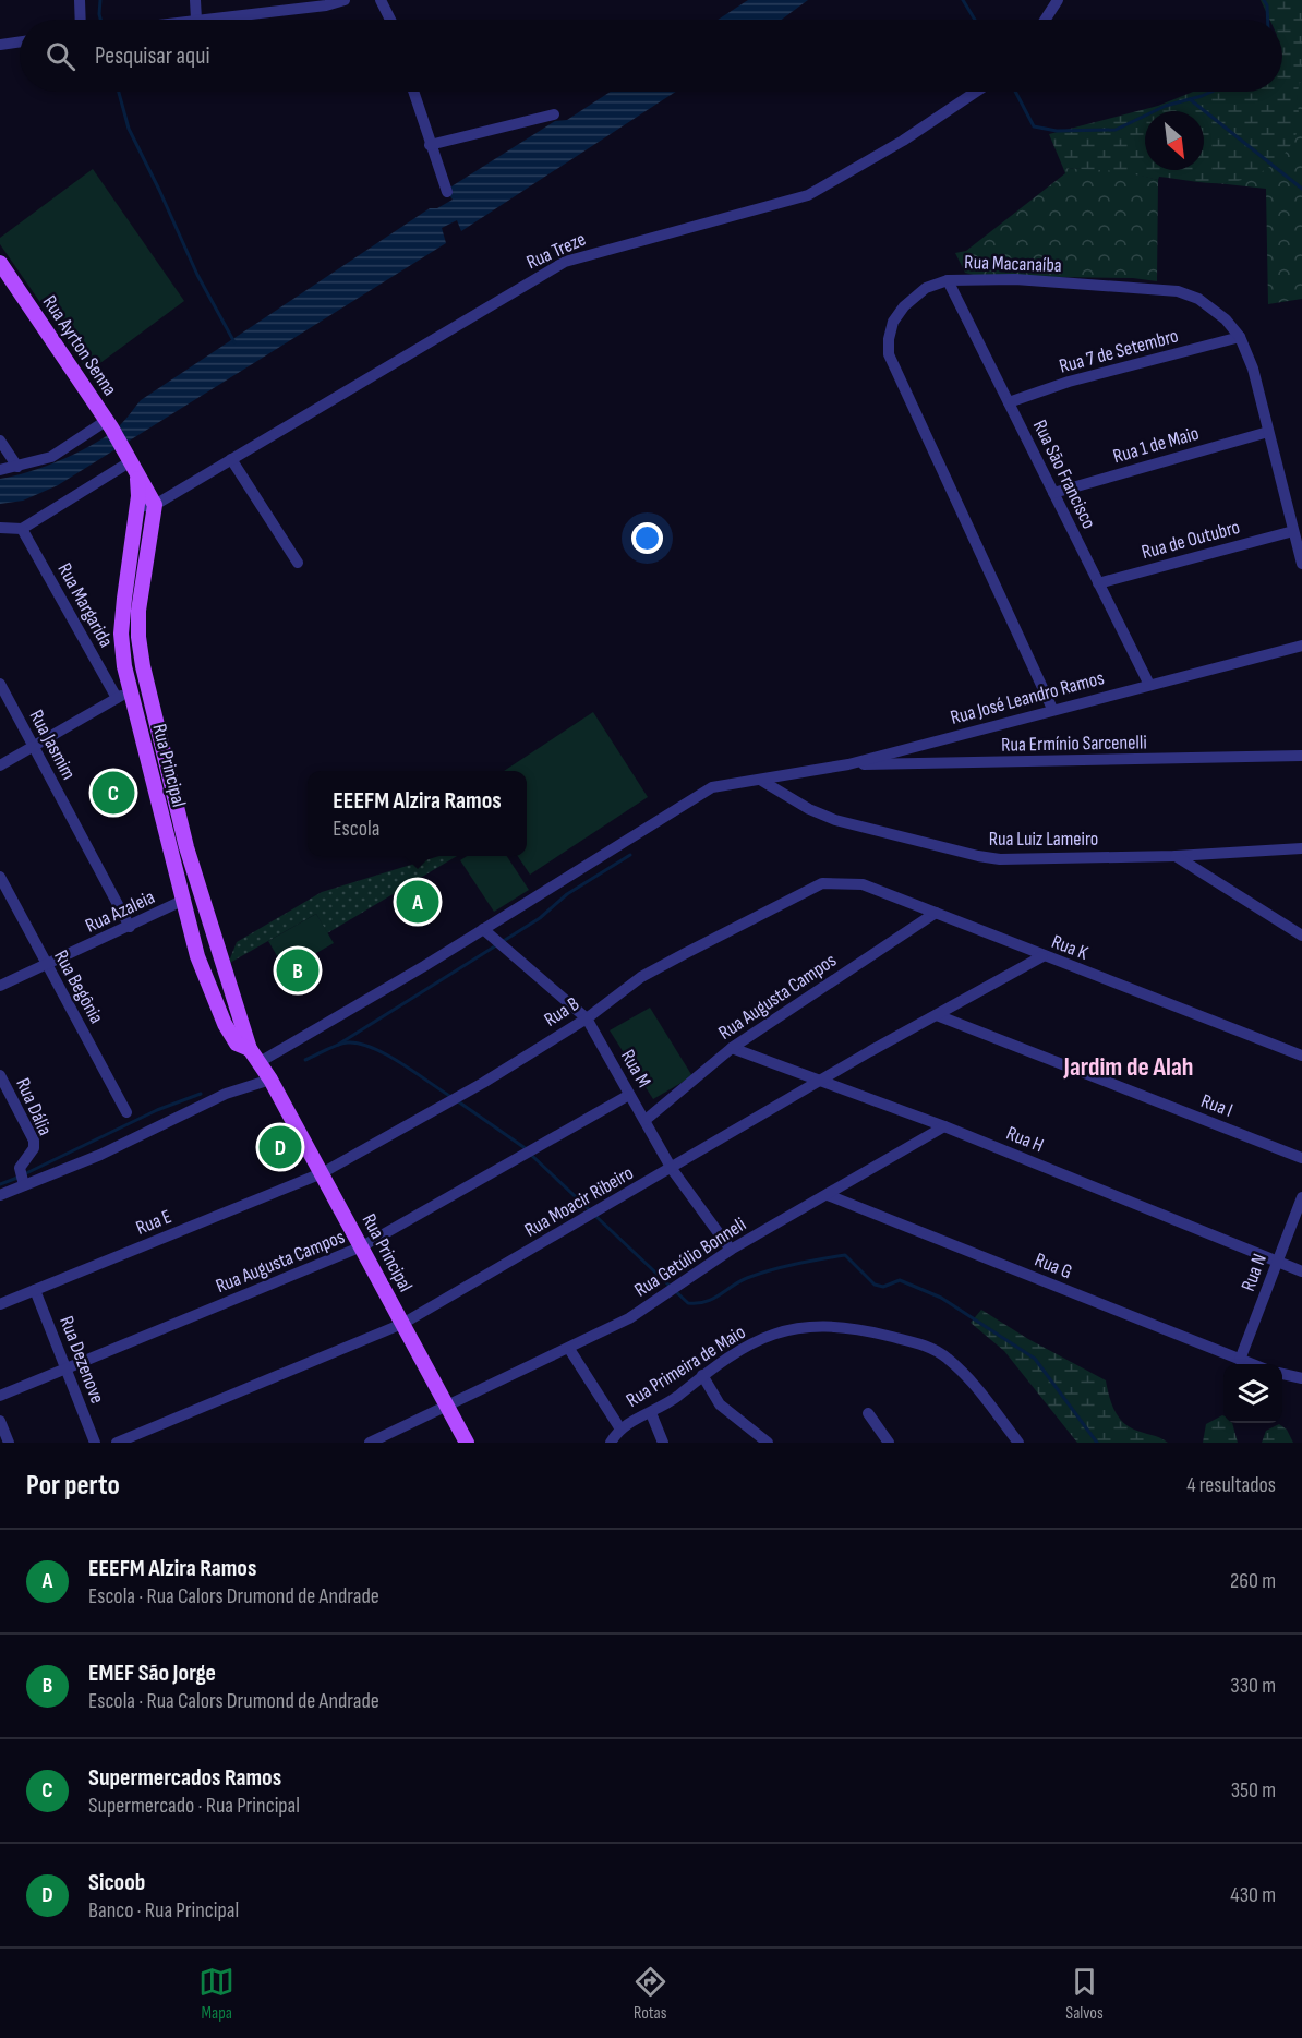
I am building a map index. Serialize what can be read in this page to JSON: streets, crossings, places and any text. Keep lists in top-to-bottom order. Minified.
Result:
{"streets":{"main road":["Rua Ayrton Senna","Rua Principal"],"street":["Rua Treze","Rua Macanaíba","Rua 7 de Setembro","Rua 1 de Maio","Rua São Francisco","Rua de Outubro","Rua Margarida","Rua José Leandro Ramos","Rua Ermínio Sarcenelli","Rua Jasmim","Rua Luiz Lameiro","Rua Azaleia","Rua K","Rua Begônia","Rua Augusta Campos","Rua B","Rua M","Rua I","Rua Dália","Rua H","Rua Moacir Ribeiro","Rua E","Rua Getúlio Bonneli","Rua G","Rua N","Rua Dezenove","Rua Primeira de Maio"]},"crossings":[["Rua Treze","Rua Principal"],["Rua Macanaíba","Rua 7 de Setembro"],["Rua Macanaíba","Rua 1 de Maio"],["Rua Macanaíba","Rua São Francisco"],["Rua Macanaíba","Rua de Outubro"],["Rua Macanaíba","Rua José Leandro Ramos"],["Rua Ayrton Senna","Rua Principal"],["Rua 7 de Setembro","Rua São Francisco"],["Rua 1 de Maio","Rua São Francisco"],["Rua São Francisco","Rua de Outubro"],["Rua São Francisco","Rua José Leandro Ramos"],["Rua Margarida","Rua Principal"],["Rua José Leandro Ramos","Rua Ermínio Sarcenelli"],["Rua José Leandro Ramos","Rua Principal"],["Rua José Leandro Ramos","Rua Luiz Lameiro"],["Rua José Leandro Ramos","Rua M"],["Rua José Leandro Ramos","Rua Dália"],["Rua Jasmim","Rua Azaleia"],["Rua Principal","Rua Azaleia"],["Rua Principal","Rua Augusta Campos"],["Rua Principal","Rua B"],["Rua Principal","Rua Moacir Ribeiro"],["Rua Principal","Rua E"],["Rua Principal","Rua Getúlio Bonneli"],["Rua Azaleia","Rua Begônia"],["Rua K","Rua Augusta Campos"],["Rua K","Rua B"],["Rua K","Rua Moacir Ribeiro"],["Rua Augusta Campos","Rua M"],["Rua Augusta Campos","Rua H"],["Rua Augusta Campos","Rua Dezenove"],["Rua B","Rua M"],["Rua B","Rua E"],["Rua M","Rua Moacir Ribeiro"],["Rua M","Rua Getúlio Bonneli"],["Rua I","Rua Moacir Ribeiro"],["Rua H","Rua Moacir Ribeiro"],["Rua H","Rua Getúlio Bonneli"],["Rua H","Rua N"],["Rua E","Rua Dezenove"],["Rua Getúlio Bonneli","Rua G"],["Rua G","Rua N"]],"districts":["Jardim de Alah"],"north":"bottom right","page":{"search":"Pesquisar aqui","pins":["C","A","B","D"],"popup":["EEEFM Alzira Ramos","Escola"],"heading":["Por perto","4 resultados"],"list":[{"mark":"A","name":"EEEFM Alzira Ramos","note":"Escola · Rua Calors Drumond de Andrade","value":"260 m"},{"mark":"B","name":"EMEF São Jorge","note":"Escola · Rua Calors Drumond de Andrade","value":"330 m"},{"mark":"C","name":"Supermercados Ramos","note":"Supermercado · Rua Principal","value":"350 m"},{"mark":"D","name":"Sicoob","note":"Banco · Rua Principal","value":"430 m"}],"nav":["Mapa","Rotas","Salvos"]}}
